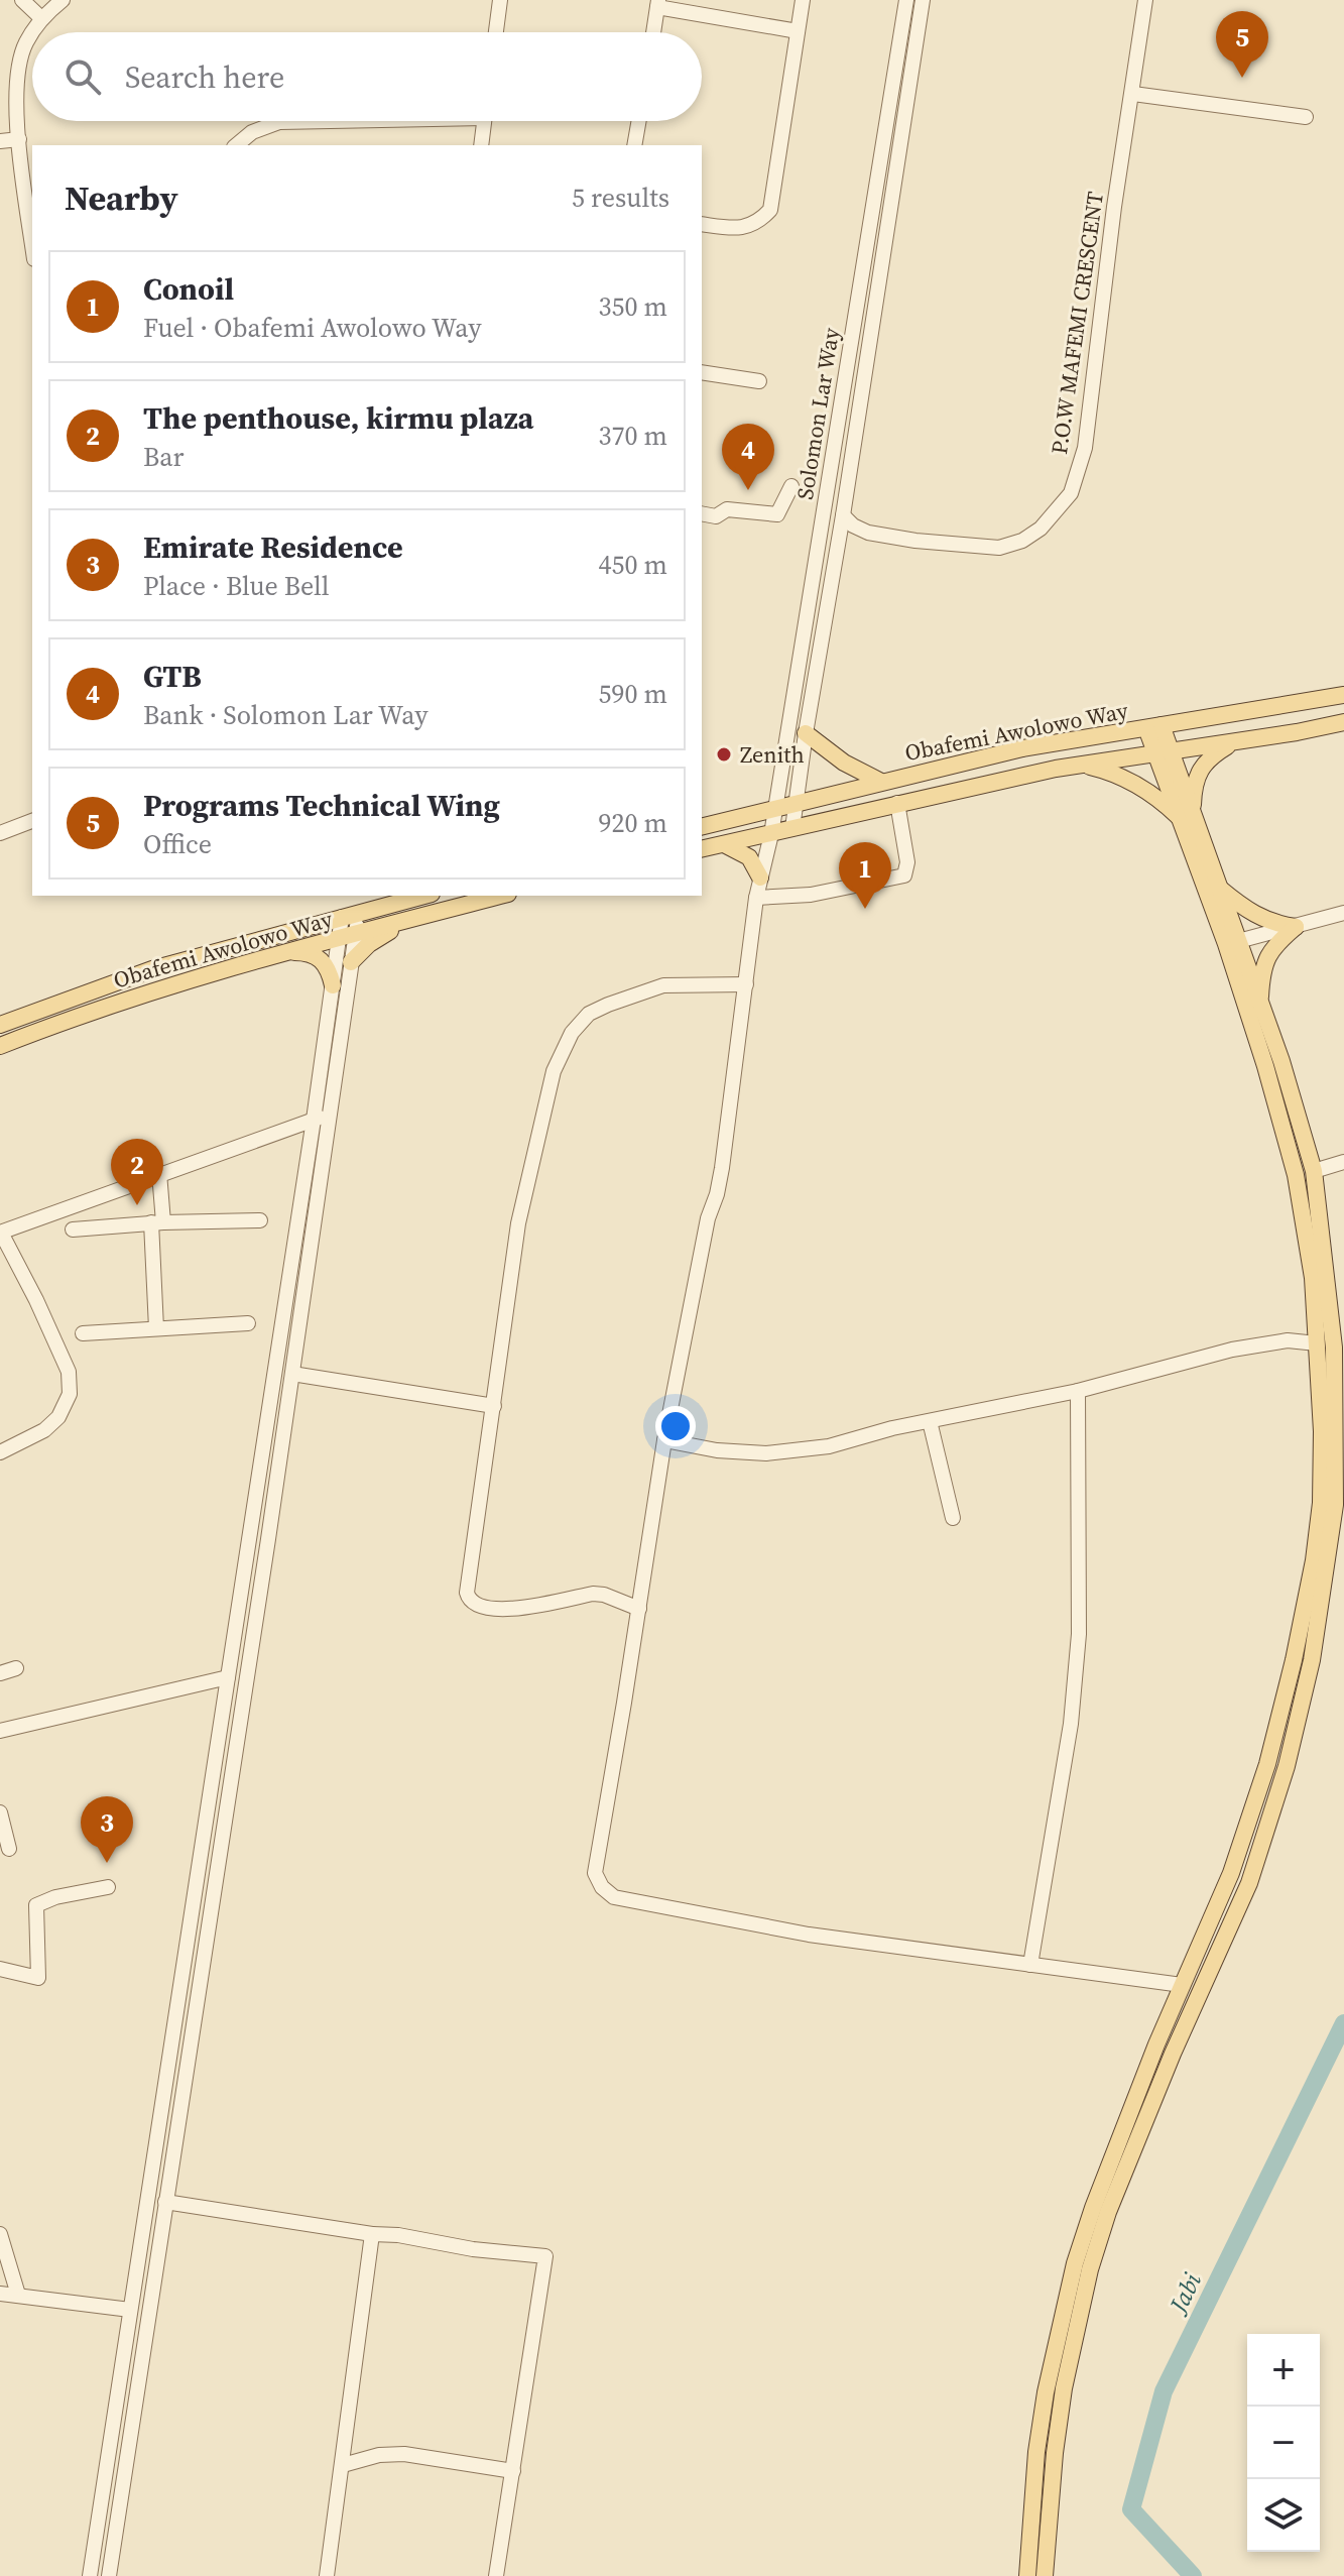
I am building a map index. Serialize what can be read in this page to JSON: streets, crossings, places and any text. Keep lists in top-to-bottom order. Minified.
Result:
{"streets":{"main road":["Obafemi Awolowo Way"],"street":["P.O.W MAFEMI CRESCENT","Solomon Lar Way"]},"crossings":[["P.O.W MAFEMI CRESCENT","Solomon Lar Way"],["Solomon Lar Way","Obafemi Awolowo Way"]],"water":["Jabi"],"places":["Zenith"],"page":{"pins":["5","4","1","2","3"],"search":"Search here","heading":["Nearby","5 results"],"list":[{"mark":"1","name":"Conoil","note":"Fuel · Obafemi Awolowo Way","value":"350 m"},{"mark":"2","name":"The penthouse, kirmu plaza","note":"Bar","value":"370 m"},{"mark":"3","name":"Emirate Residence","note":"Place · Blue Bell","value":"450 m"},{"mark":"4","name":"GTB","note":"Bank · Solomon Lar Way","value":"590 m"},{"mark":"5","name":"Programs Technical Wing","note":"Office","value":"920 m"}],"map_buttons":["+","−"]}}
